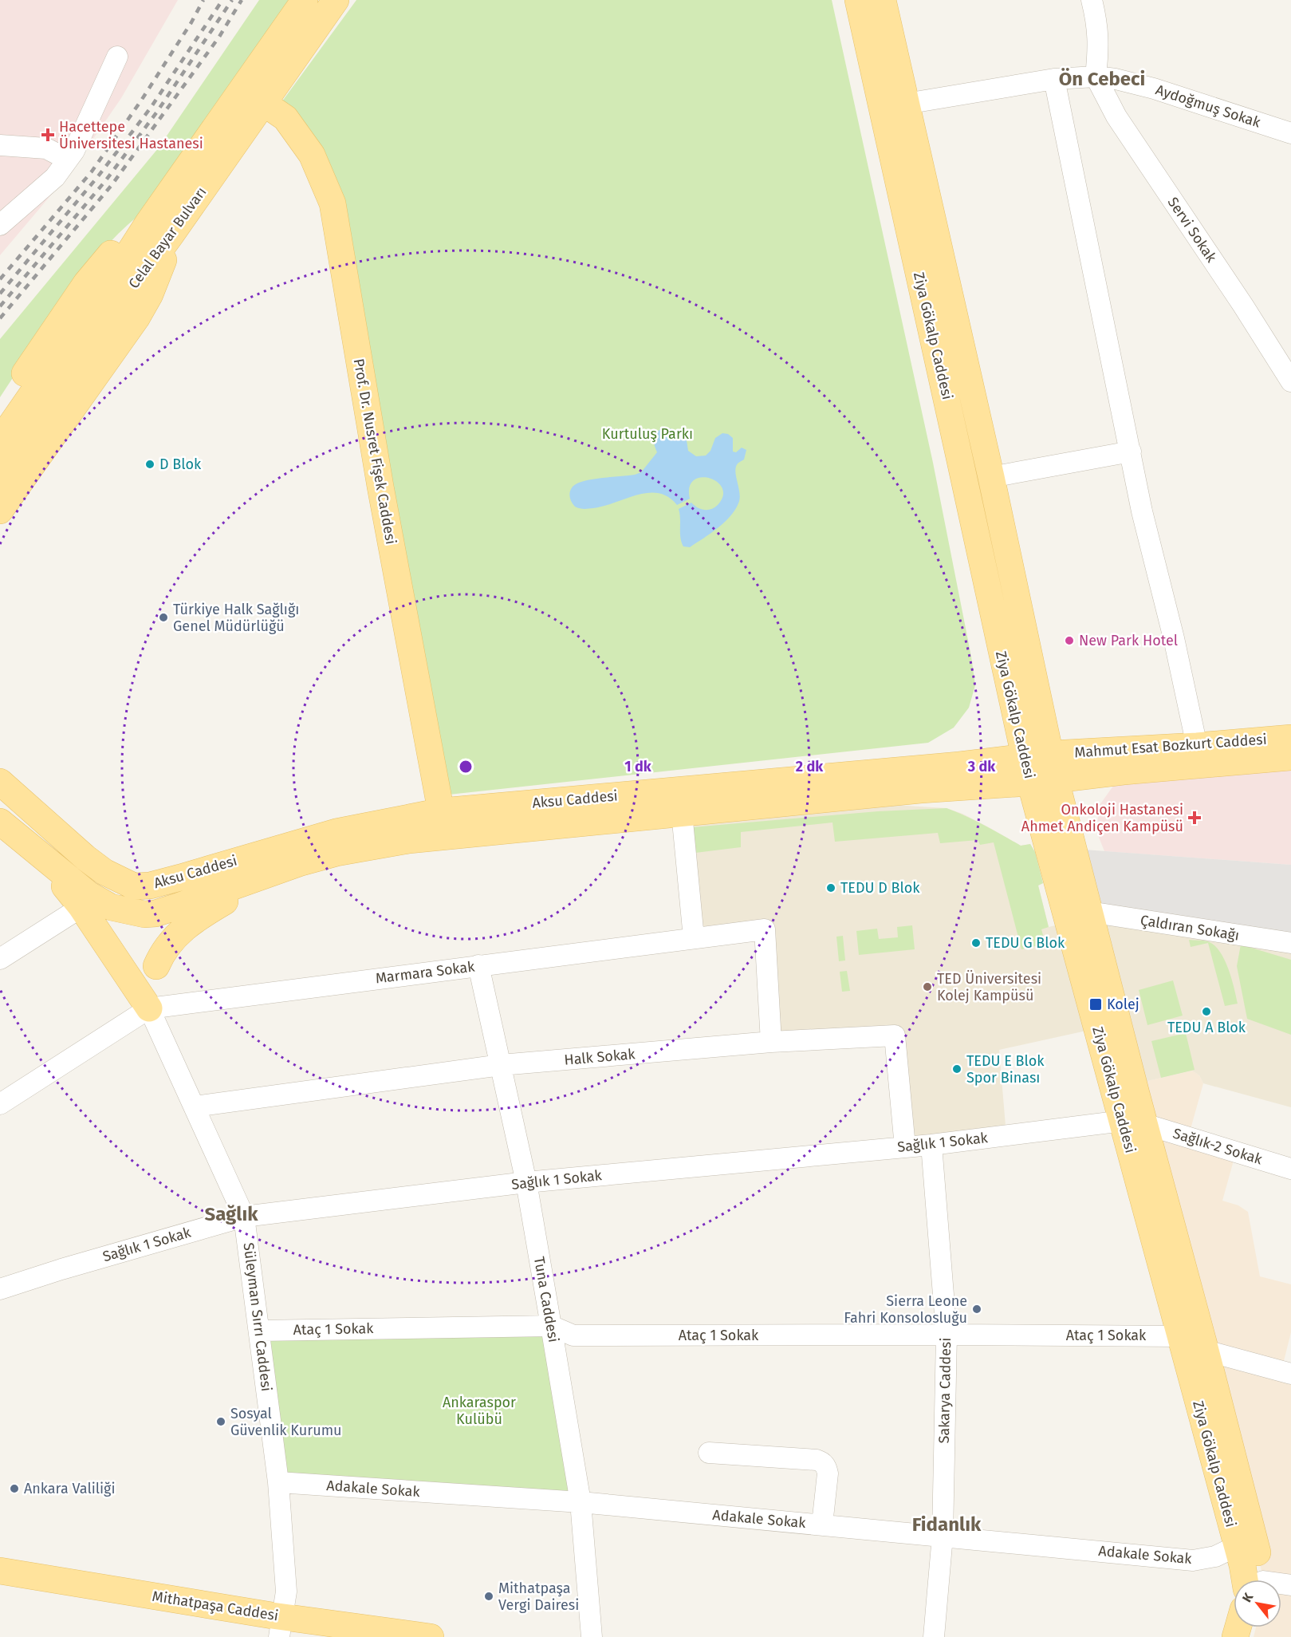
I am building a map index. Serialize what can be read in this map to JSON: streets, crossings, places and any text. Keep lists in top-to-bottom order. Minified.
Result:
{"streets":{"main road":["Celal Bayar Bulvarı","Ziya Gökalp Caddesi","Prof. Dr. Nusret Fişek Caddesi","Mahmut Esat Bozkurt Caddesi","Aksu Caddesi","Mithatpaşa Caddesi"],"street":["Aydoğmuş Sokak","Servi Sokak","Çaldıran Sokağı","Marmara Sokak","Halk Sokak","Sağlık 1 Sokak","Sağlık-2 Sokak","Tuna Caddesi","Süleyman Sırrı Caddesi","Ataç 1 Sokak","Sakarya Caddesi","Adakale Sokak"]},"crossings":[["Aydoğmuş Sokak","Servi Sokak"],["Aydoğmuş Sokak","Ziya Gökalp Caddesi"],["Ziya Gökalp Caddesi","Mahmut Esat Bozkurt Caddesi"],["Ziya Gökalp Caddesi","Aksu Caddesi"],["Ziya Gökalp Caddesi","Çaldıran Sokağı"],["Ziya Gökalp Caddesi","Sağlık 1 Sokak"],["Ziya Gökalp Caddesi","Sağlık-2 Sokak"],["Ziya Gökalp Caddesi","Ataç 1 Sokak"],["Ziya Gökalp Caddesi","Adakale Sokak"],["Prof. Dr. Nusret Fişek Caddesi","Aksu Caddesi"],["Mahmut Esat Bozkurt Caddesi","Aksu Caddesi"],["Marmara Sokak","Halk Sokak"],["Marmara Sokak","Tuna Caddesi"],["Marmara Sokak","Süleyman Sırrı Caddesi"],["Halk Sokak","Sağlık 1 Sokak"],["Halk Sokak","Tuna Caddesi"],["Halk Sokak","Süleyman Sırrı Caddesi"],["Sağlık 1 Sokak","Sağlık-2 Sokak"],["Sağlık 1 Sokak","Tuna Caddesi"],["Sağlık 1 Sokak","Süleyman Sırrı Caddesi"],["Sağlık 1 Sokak","Sakarya Caddesi"],["Tuna Caddesi","Ataç 1 Sokak"],["Tuna Caddesi","Adakale Sokak"],["Süleyman Sırrı Caddesi","Ataç 1 Sokak"],["Süleyman Sırrı Caddesi","Adakale Sokak"],["Süleyman Sırrı Caddesi","Mithatpaşa Caddesi"],["Ataç 1 Sokak","Sakarya Caddesi"],["Sakarya Caddesi","Adakale Sokak"]],"districts":["Ön Cebeci","Sağlık","Fidanlık"],"parks":["Kurtuluş Parkı","Ankaraspor Kulübü"],"places":{"health":["Hacettepe Üniversitesi Hastanesi","Onkoloji Hastanesi Ahmet Andiçen Kampüsü"],"other":["D Blok","Türkiye Halk Sağlığı Genel Müdürlüğü","New Park Hotel","TEDU D Blok","TEDU G Blok","TED Üniversitesi Kolej Kampüsü","TEDU A Blok","TEDU E Blok Spor Binası","Sierra Leone Fahri Konsolosluğu","Sosyal Güvenlik Kurumu","Ankara Valiliği","Mithatpaşa Vergi Dairesi"],"transit":["Kolej"]},"north":"top left","rings":["1 dk","2 dk","3 dk"]}
